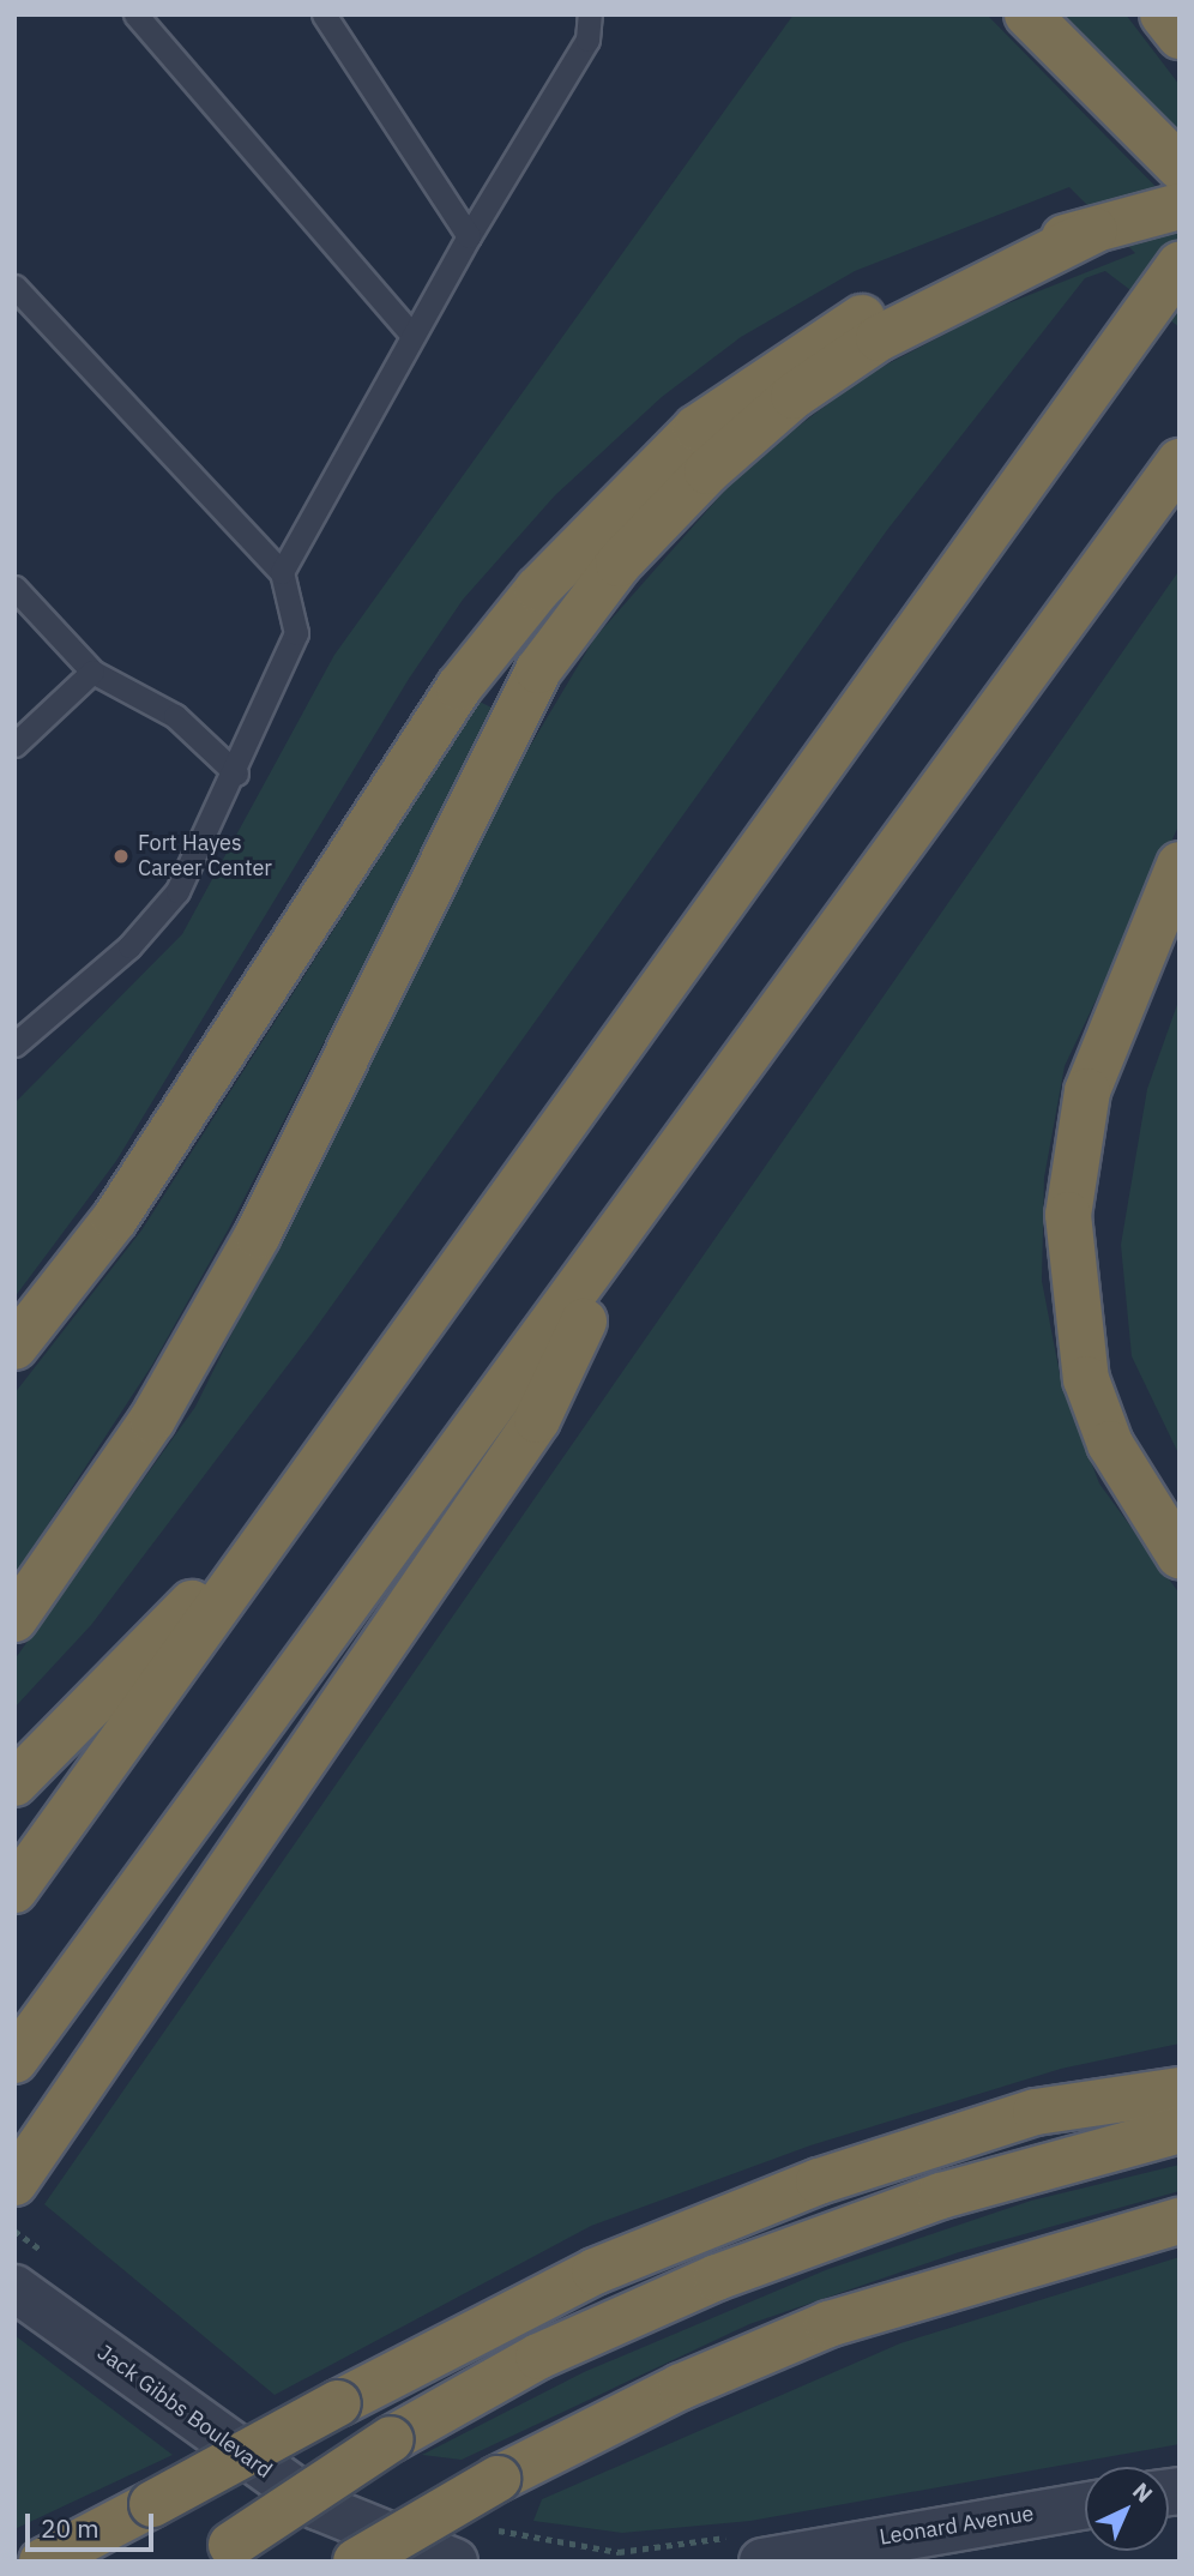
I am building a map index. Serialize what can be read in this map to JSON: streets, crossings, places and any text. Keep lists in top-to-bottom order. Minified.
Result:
{"streets":{"street":["Jack Gibbs Boulevard","Leonard Avenue"]},"places":["Fort Hayes Career Center"],"scale_bar":"20 m","north":"top right"}
